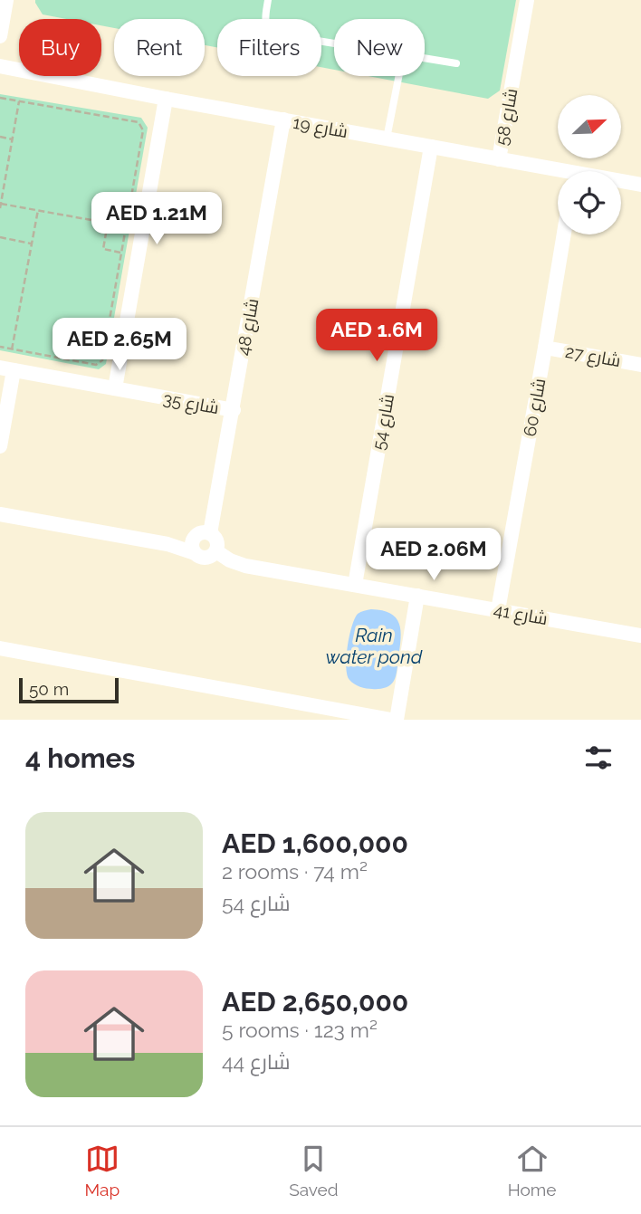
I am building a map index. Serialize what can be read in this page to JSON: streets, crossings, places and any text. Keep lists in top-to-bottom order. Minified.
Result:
{"streets":{"street":["شارع 58","شارع 19","شارع 48","شارع 27","شارع 35","شارع 60","شارع 54","شارع 41"]},"crossings":[["شارع 58","شارع 19"],["شارع 19","شارع 48"],["شارع 19","شارع 54"],["شارع 48","شارع 35"],["شارع 48","شارع 41"],["شارع 27","شارع 60"],["شارع 60","شارع 41"],["شارع 54","شارع 41"]],"water":["Rain water pond"],"scale_bar":"50 m","north":"top right","page":{"chip":["Buy","Rent","Filters","New"],"price":["AED 1.21M","AED 1.6M","AED 2.65M","AED 2.06M"],"scale":"50 m","heading":"4 homes","list":[{"name":"AED 1,600,000","note":"2 rooms · 74 m² · شارع 54"},{"name":"AED 2,650,000","note":"5 rooms · 123 m² · شارع 44"}],"tabs":["Map","Saved","Home"]}}
